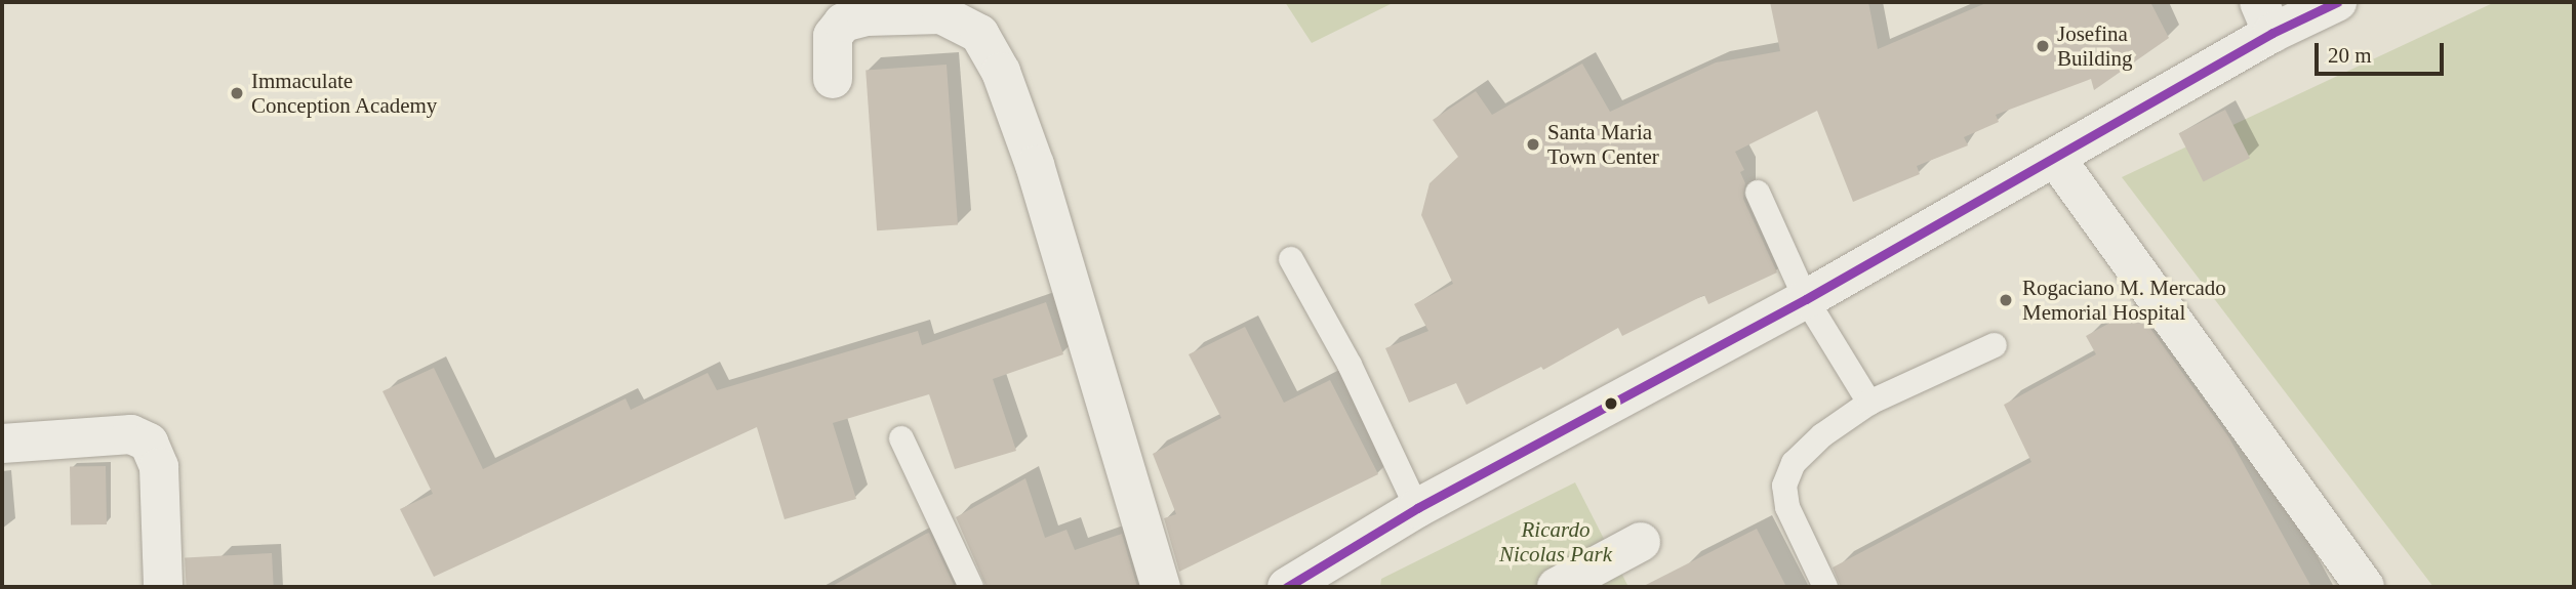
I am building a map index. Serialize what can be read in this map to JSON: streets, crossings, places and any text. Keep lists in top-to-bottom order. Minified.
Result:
{"parks":["Ricardo Nicolas Park"],"places":["Josefina Building","Immaculate Conception Academy","Santa Maria Town Center","Rogaciano M. Mercado Memorial Hospital"],"scale_bar":"20 m"}
